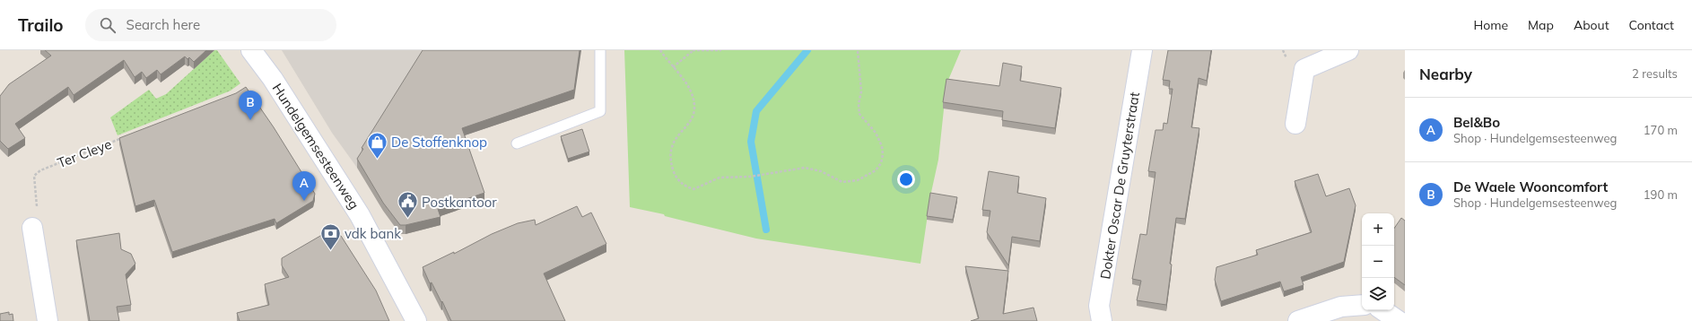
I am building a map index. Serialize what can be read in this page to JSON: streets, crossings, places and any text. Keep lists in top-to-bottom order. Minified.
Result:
{"streets":{"street":["Hundelgemsesteenweg","Dokter Oscar De Gruyterstraat"],"path":["Ter Cleye"]},"places":{"shop":["De Stoffenknop"],"public building":["Postkantoor"],"bank":["vdk bank"]},"page":{"header":"Trailo","search":"Search here","nav":["Home","Map","About","Contact"],"heading":["Nearby","2 results"],"pins":["B","A"],"list":[{"mark":"A","name":"Bel&Bo","note":"Shop · Hundelgemsesteenweg","value":"170 m"},{"mark":"B","name":"De Waele Wooncomfort","note":"Shop · Hundelgemsesteenweg","value":"190 m"}],"map_buttons":["+","−"]}}
